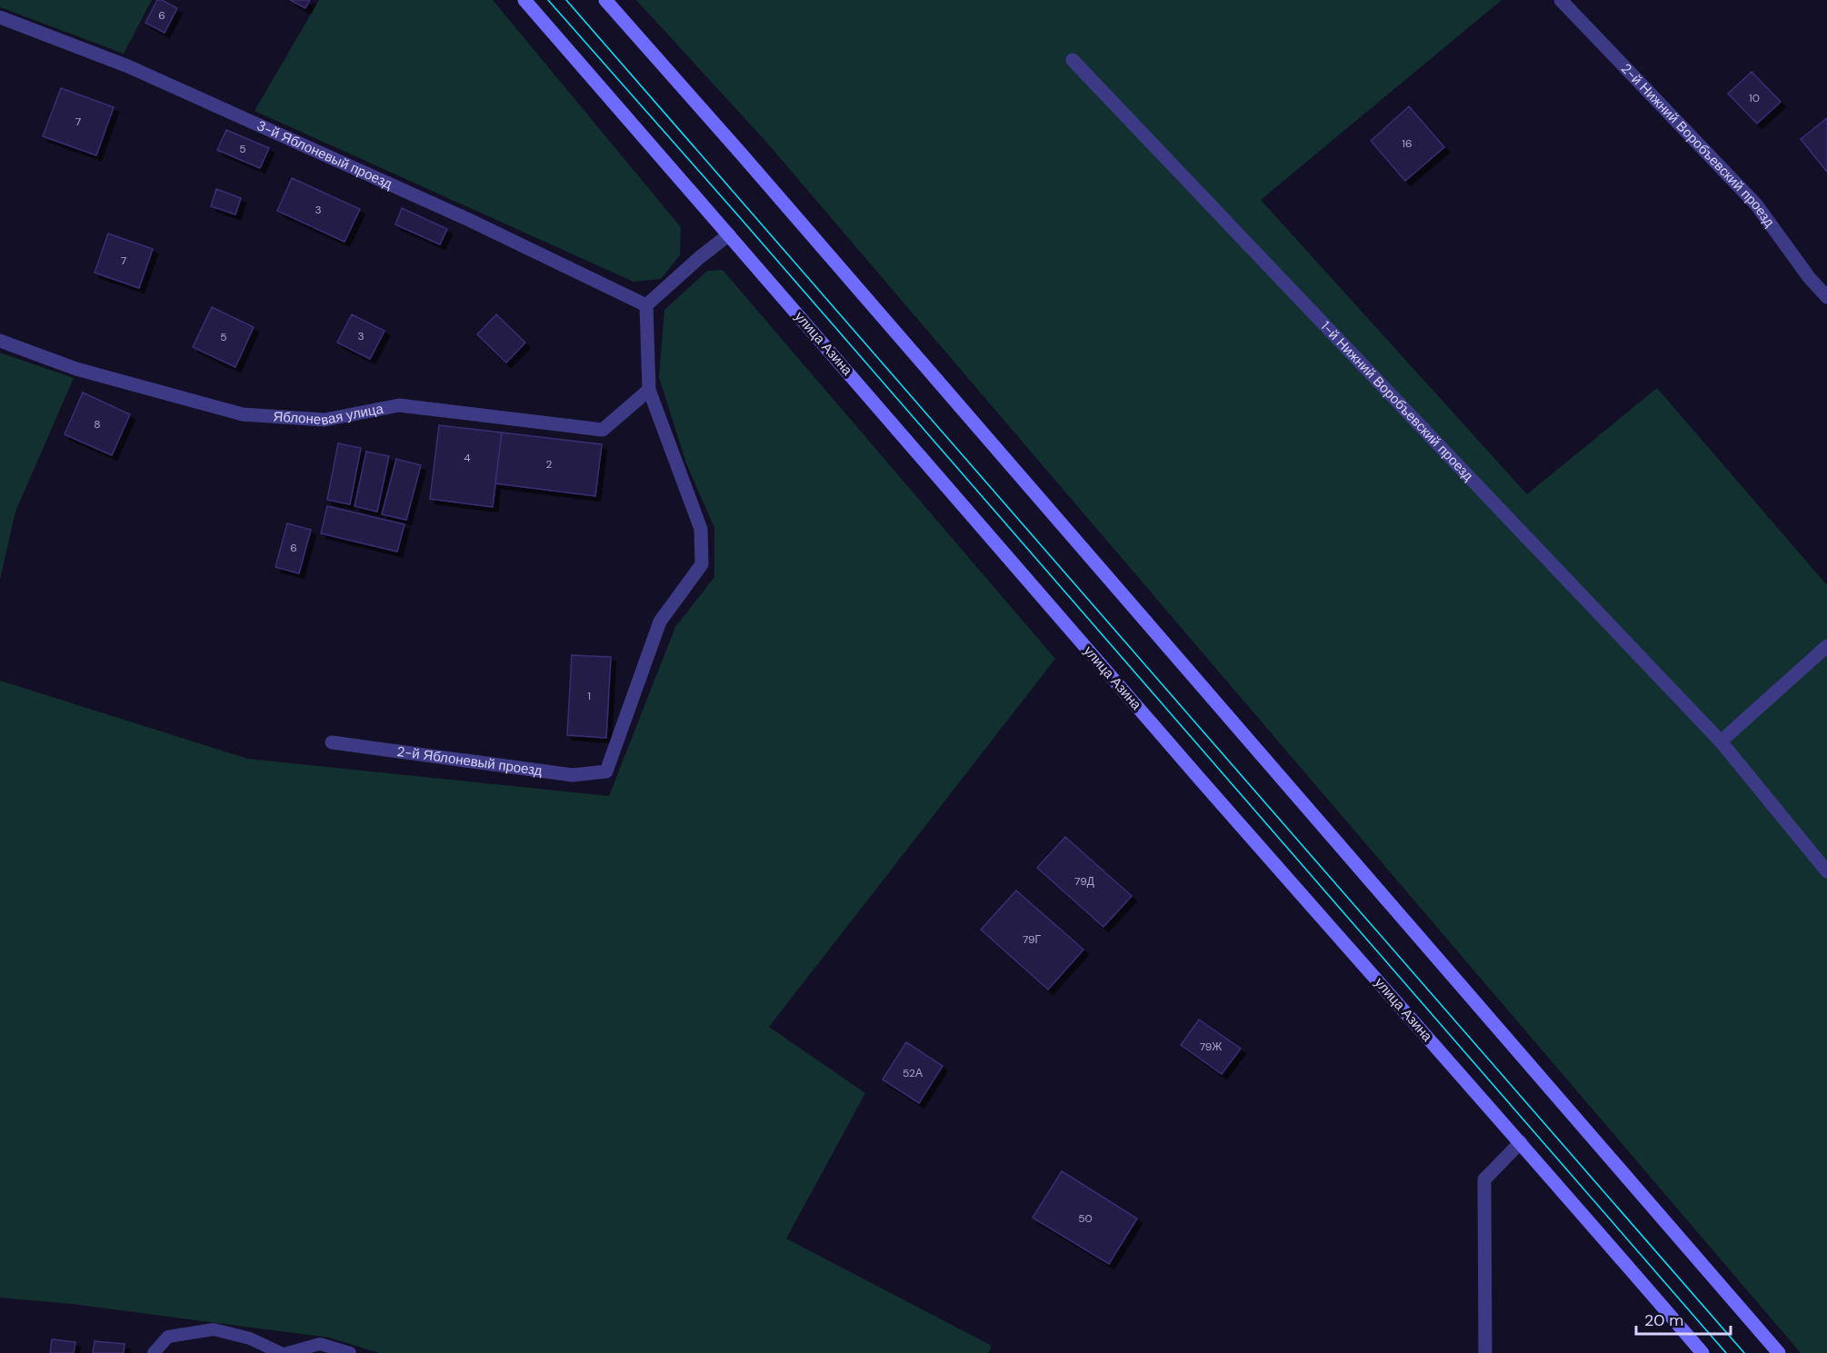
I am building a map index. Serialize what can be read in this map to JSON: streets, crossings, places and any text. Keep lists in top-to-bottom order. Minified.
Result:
{"streets":{"street":["2-й Нижний Воробъевский проезд","3-й Яблоневый проезд","улица Азина","1-й Нижний Воробъевский проезд","Яблоневая улица","2-й Яблоневый проезд"]},"crossings":[["Яблоневая улица","2-й Яблоневый проезд"]],"house_numbers":["6","10","7","16","5","3","7","3","5","8","4","2","6","1","79Д","79Г","79Ж","52А","50"],"scale_bar":"20 m"}
